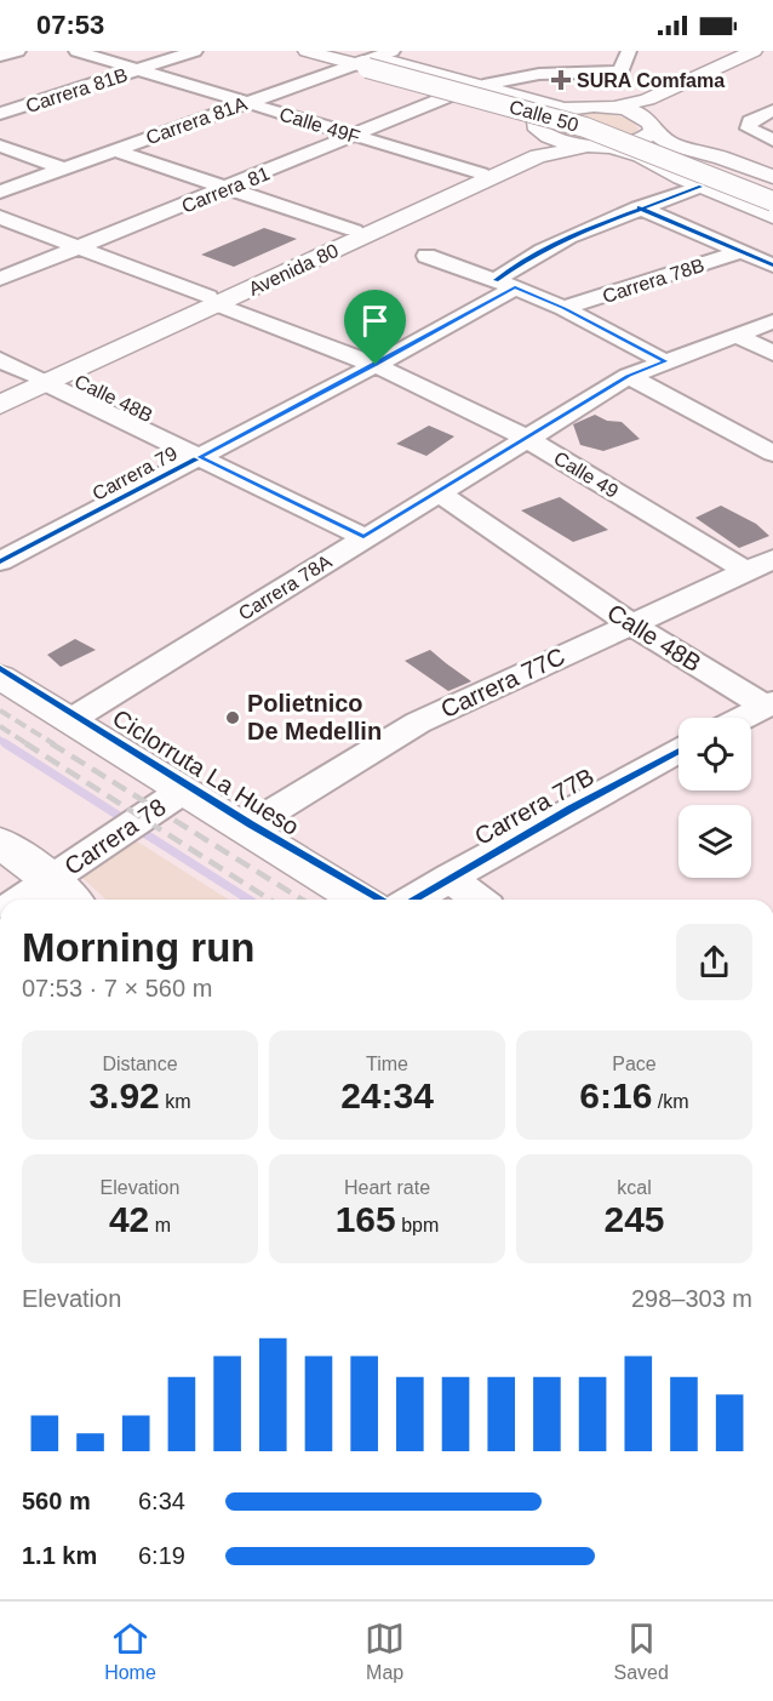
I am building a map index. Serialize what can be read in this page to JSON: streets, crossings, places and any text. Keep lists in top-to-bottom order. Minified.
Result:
{"streets":{"main road":["Calle 50","Avenida 80"],"street":["Carrera 81B","Carrera 81A","Calle 49F","Carrera 81","Carrera 78B","Calle 48B","Carrera 79","Calle 49","Carrera 78A","Carrera 77C","Carrera 77B","Carrera 78"],"cycle path":["Ciclorruta La Hueso"]},"crossings":[["Carrera 81B","Calle 49F"],["Calle 50","Carrera 81A"],["Carrera 81A","Calle 49F"],["Calle 49F","Carrera 81"],["Calle 49F","Avenida 80"],["Carrera 81","Calle 49"],["Avenida 80","Calle 48B"],["Avenida 80","Calle 49"],["Calle 48B","Carrera 79"],["Calle 48B","Carrera 78A"],["Calle 48B","Carrera 77C"],["Carrera 79","Calle 49"],["Calle 49","Carrera 78A"],["Calle 49","Carrera 77C"]],"places":{"health":["SURA Comfama"],"other":["Polietnico De Medellin"]},"page":{"status":"07:53","heading":["Morning run","07:53 · 7 × 560 m"],"stats":[["Distance","3.92 km"],["Time","24:34"],["Pace","6:16 /km"],["Elevation","42 m"],["Heart rate","165 bpm"],["kcal","245"]],"chart":["Elevation","298–303 m"],"list":[{"name":"560 m","note":"6:34"},{"name":"1.1 km","note":"6:19"}],"tabs":["Home","Map","Saved"]}}
